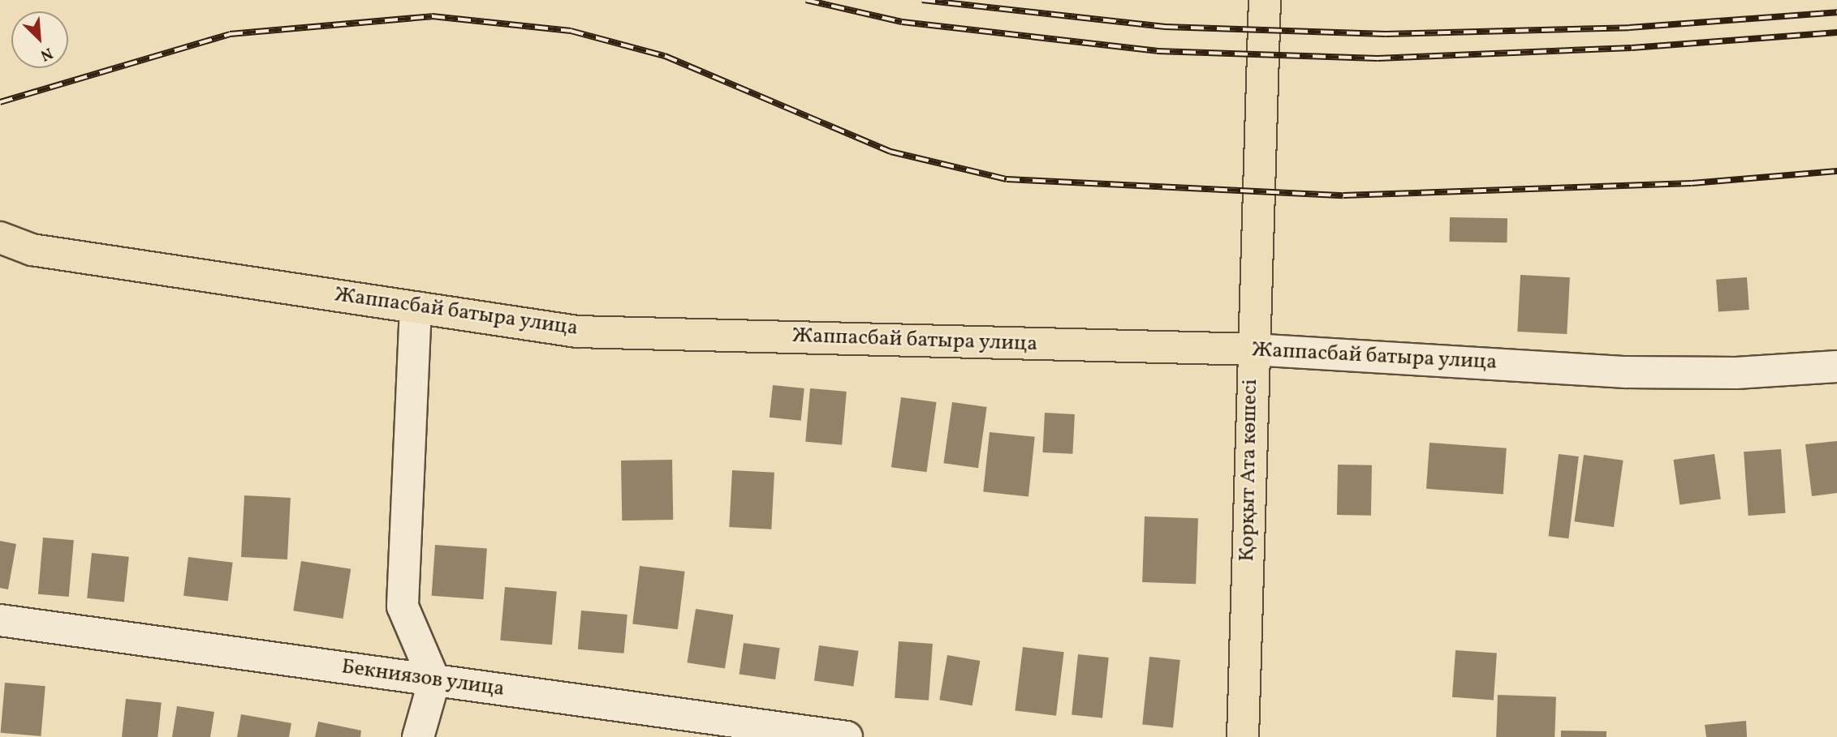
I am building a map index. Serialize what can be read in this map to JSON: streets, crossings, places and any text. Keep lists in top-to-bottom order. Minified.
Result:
{"streets":{"main road":["Жаппасбай батыра улица","Қорқыт Ата көшесі"],"street":["Бекниязов улица"]},"crossings":[["Жаппасбай батыра улица","Қорқыт Ата көшесі"]],"north":"bottom right"}
